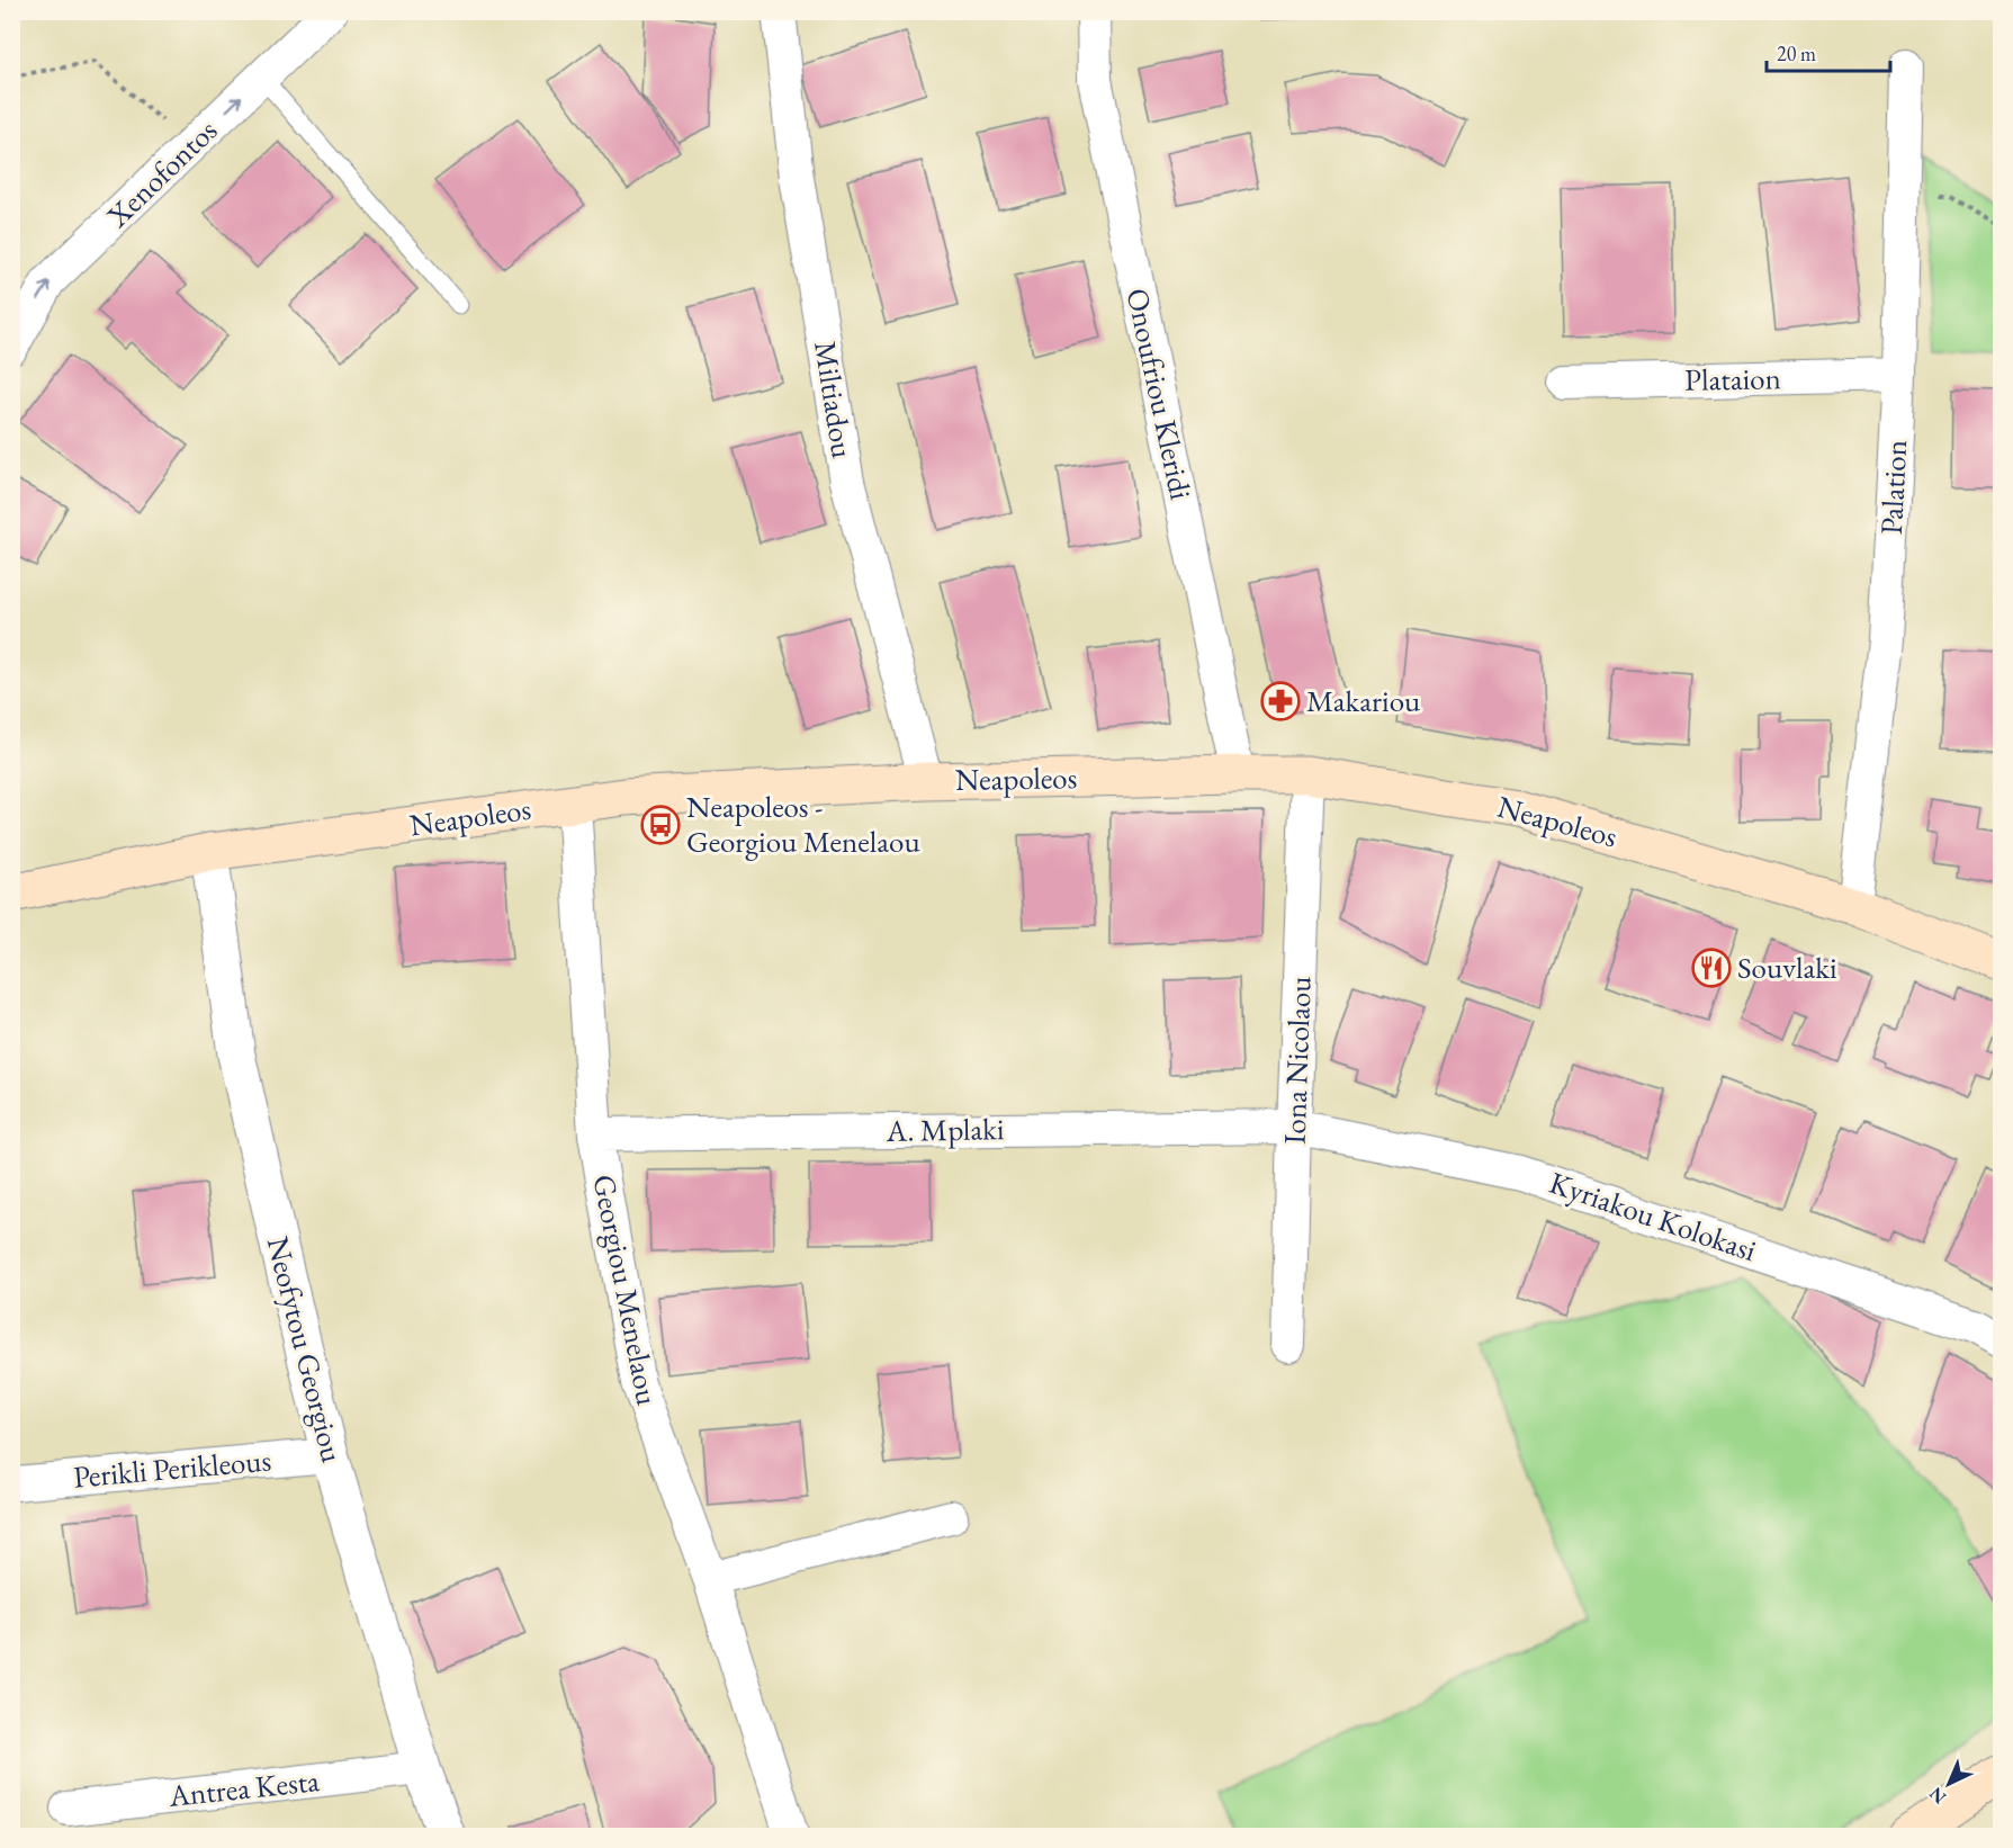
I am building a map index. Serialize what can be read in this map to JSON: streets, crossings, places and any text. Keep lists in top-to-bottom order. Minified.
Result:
{"streets":{"main road":["Neapoleos"],"street":["Xenofontos","Plataion","Onoufriou Kleridi","Miltiadou","Palation","Iona Nicolaou","A. Mplaki","Kyriakou Kolokasi","Georgiou Menelaou","Neofytou Georgiou","Perikli Perikleous","Antrea Kesta"]},"crossings":[["Plataion","Palation"],["Onoufriou Kleridi","Neapoleos"],["Miltiadou","Neapoleos"],["Palation","Neapoleos"],["Neapoleos","Iona Nicolaou"],["Neapoleos","Georgiou Menelaou"],["Neapoleos","Neofytou Georgiou"],["Iona Nicolaou","A. Mplaki"],["Iona Nicolaou","Kyriakou Kolokasi"],["A. Mplaki","Kyriakou Kolokasi"],["A. Mplaki","Georgiou Menelaou"],["Neofytou Georgiou","Perikli Perikleous"],["Neofytou Georgiou","Antrea Kesta"]],"one_way":["Xenofontos"],"places":{"pharmacy":["Makariou"],"bus stop":["Neapoleos - Georgiou Menelaou"],"restaurant":["Souvlaki"]},"scale_bar":"20 m","north":"bottom left"}
